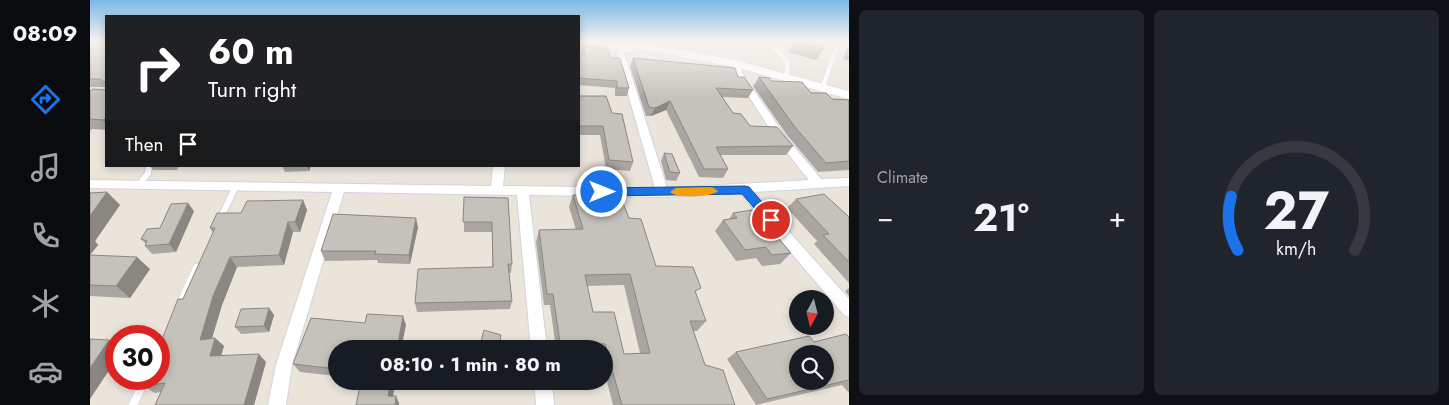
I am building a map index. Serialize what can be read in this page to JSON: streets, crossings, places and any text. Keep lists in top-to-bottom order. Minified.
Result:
{"north":"bottom","page":{"tabs":"08:09","tile":"Climate","turn":["60 m","Turn right"],"then":"Then","heat":["−","21°","+"],"limit":"30","trip":"08:10 · 1 min · 80 m","gauge":["27","km/h"]}}
